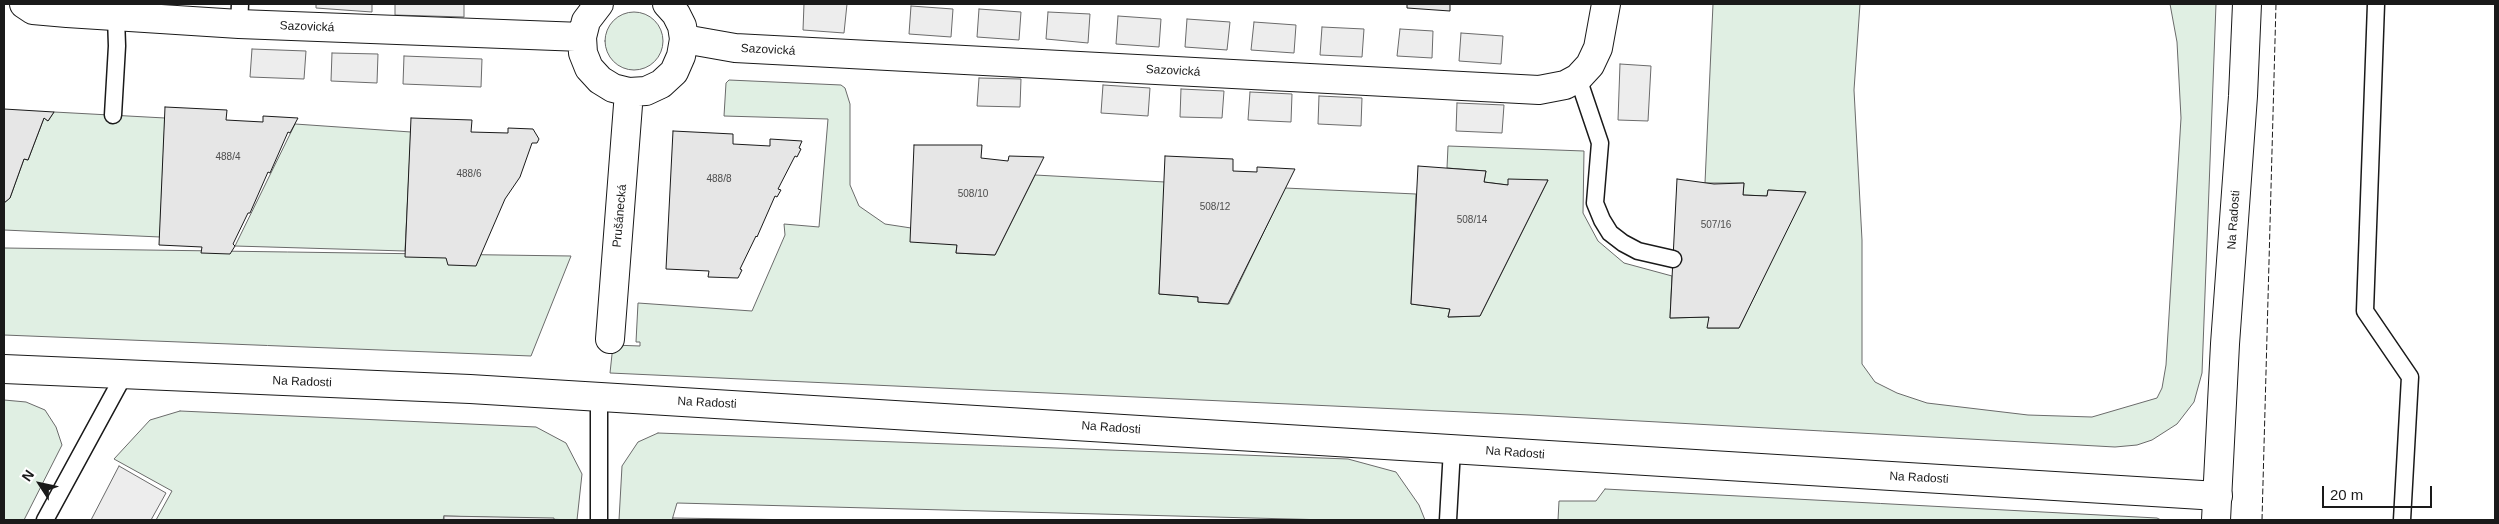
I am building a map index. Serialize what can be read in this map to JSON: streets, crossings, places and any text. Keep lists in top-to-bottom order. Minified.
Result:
{"streets":{"street":["Sazovická","Prušánecká","Na Radosti"]},"house_numbers":["488/4","488/6","488/8","508/10","508/12","508/14","507/16"],"scale_bar":"20 m","north":"top left"}
